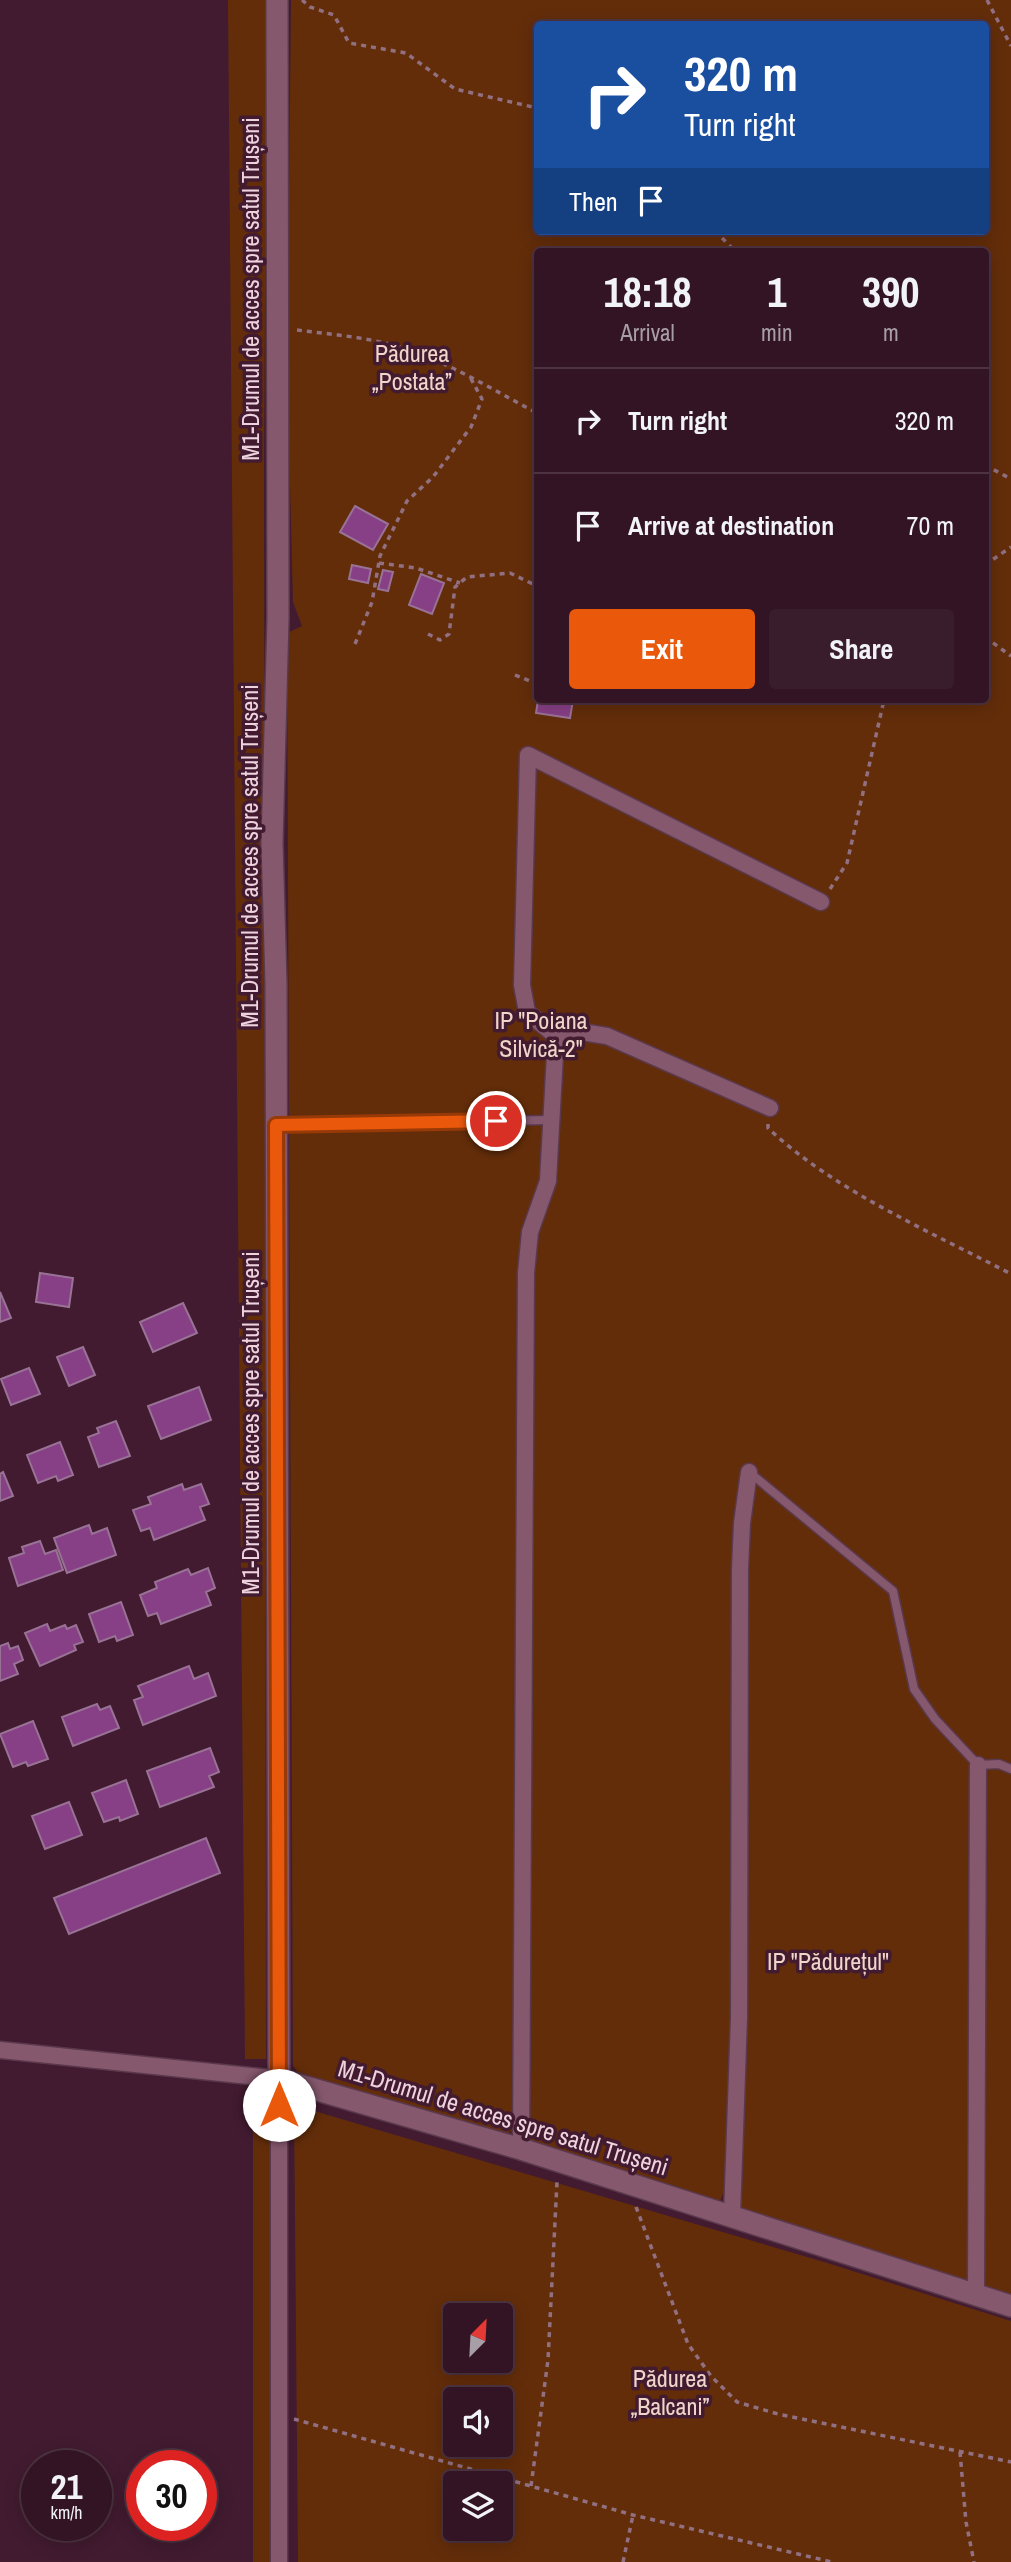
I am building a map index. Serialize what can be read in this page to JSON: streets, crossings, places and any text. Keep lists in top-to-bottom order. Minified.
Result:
{"streets":{"street":["M1-Drumul de acces spre satul Trușeni"]},"parks":["Pădurea „Postata”","IP \"Poiana Silvică-2\"","IP \"Pădurețul\"","Pădurea „Balcani”"],"north":"top right","page":{"turn":["320 m","Turn right"],"then":"Then","eta":["18:18","Arrival","1","min","390","m"],"list":[{"name":"Turn right","value":"320 m"},{"name":"Arrive at destination","value":"70 m"}],"buttons":["Exit","Share"],"speed":"21 km/h","limit":"30"}}
